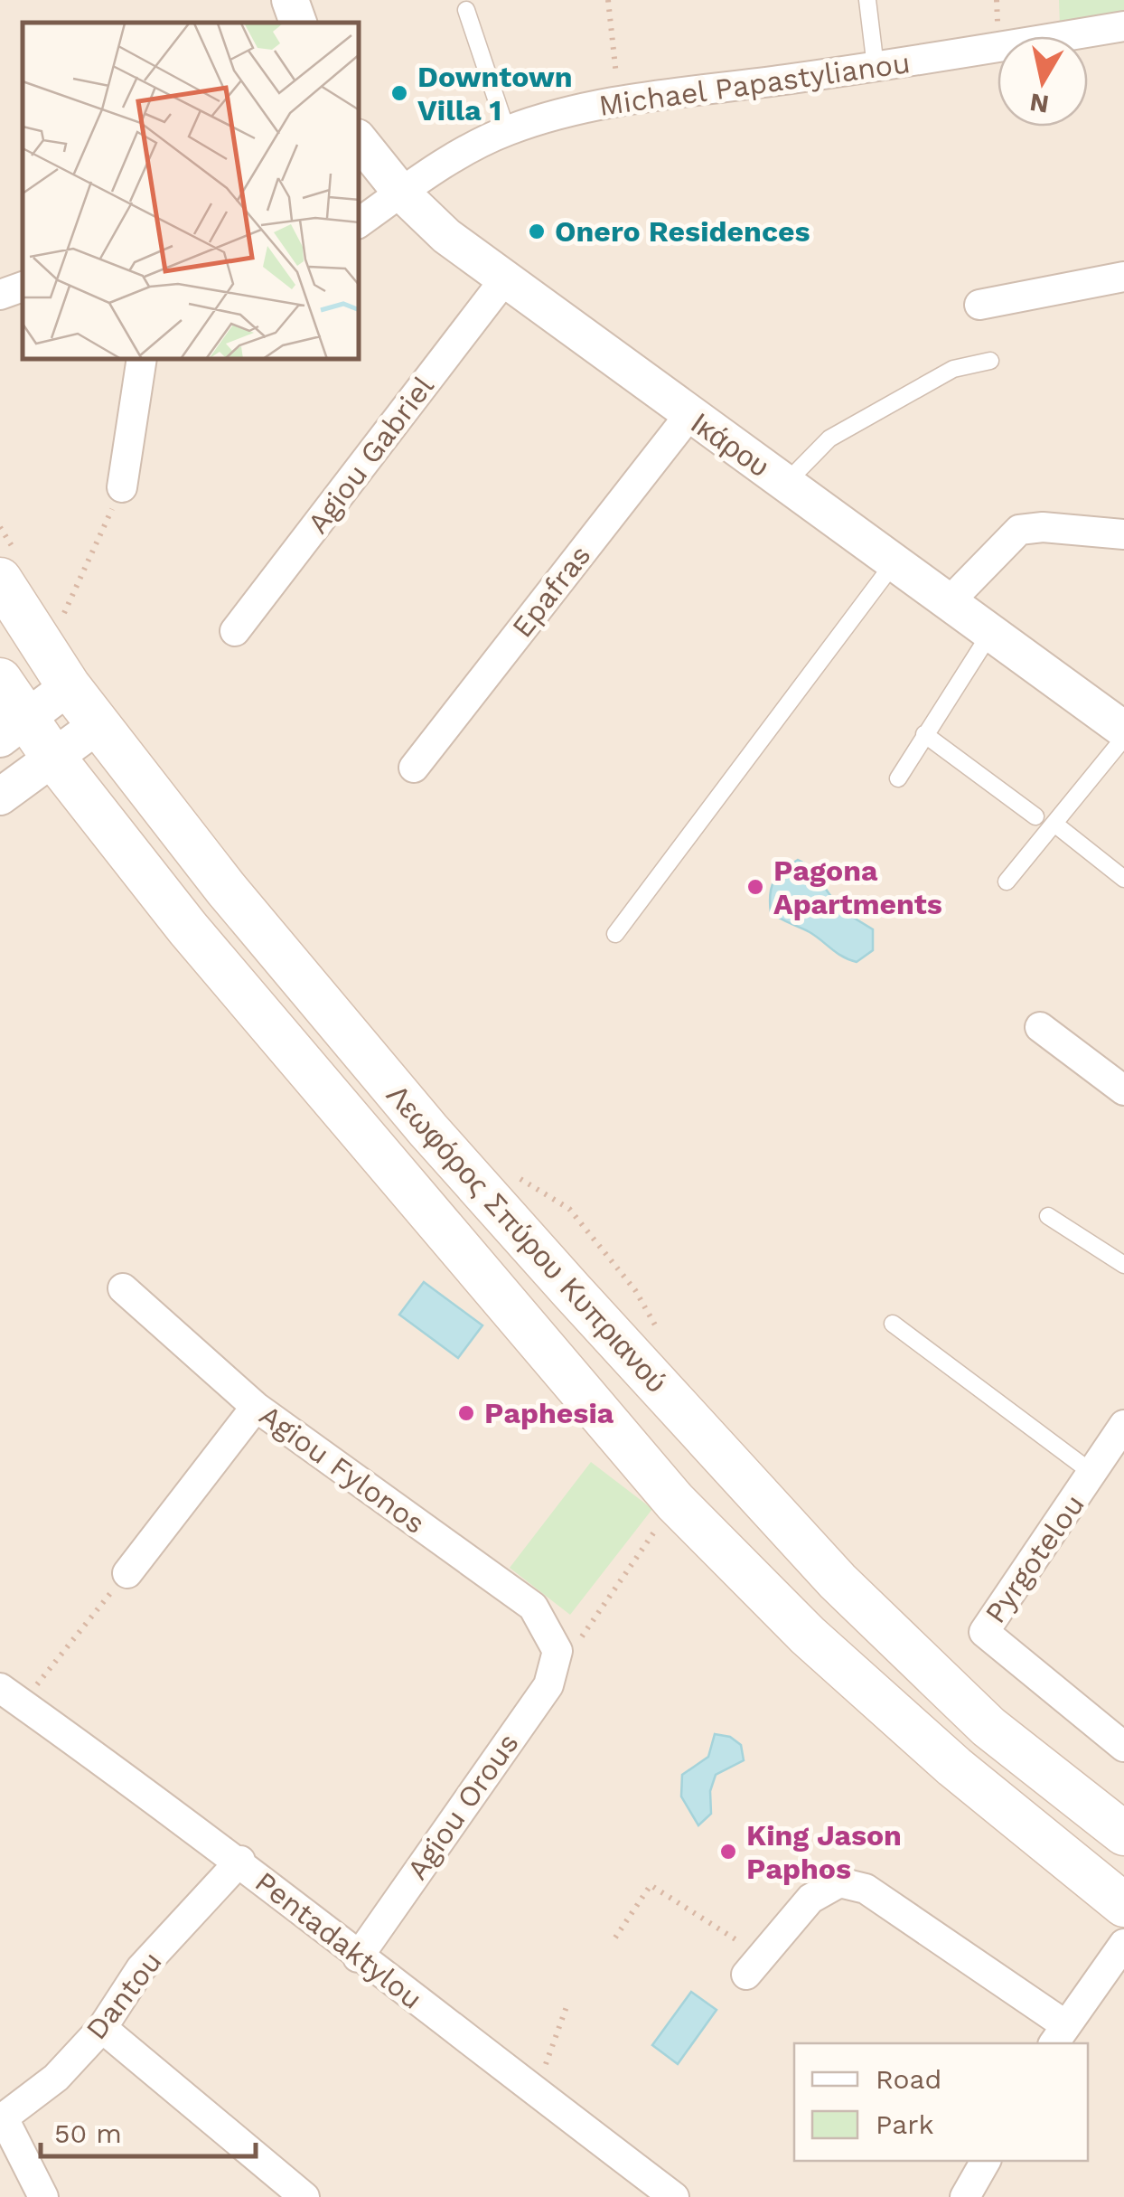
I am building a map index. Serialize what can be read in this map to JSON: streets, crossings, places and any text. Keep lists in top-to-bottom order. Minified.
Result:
{"streets":{"main road":["Λεωφόρος Σπύρου Κυπριανού"],"street":["Michael Papastylianou","Ικάρου","Agiou Gabriel","Epafras","Agiou Fylonos","Pyrgotelou","Agiou Orous","Pentadaktylou","Dantou"]},"crossings":[["Michael Papastylianou","Ικάρου"],["Ικάρου","Agiou Gabriel"],["Ικάρου","Epafras"],["Agiou Fylonos","Agiou Orous"],["Agiou Orous","Pentadaktylou"],["Pentadaktylou","Dantou"]],"places":["Downtown Villa 1","Onero Residences","Pagona Apartments","Paphesia","King Jason Paphos"],"legend":["Road","Park"],"scale_bar":"50 m","north":"bottom"}
